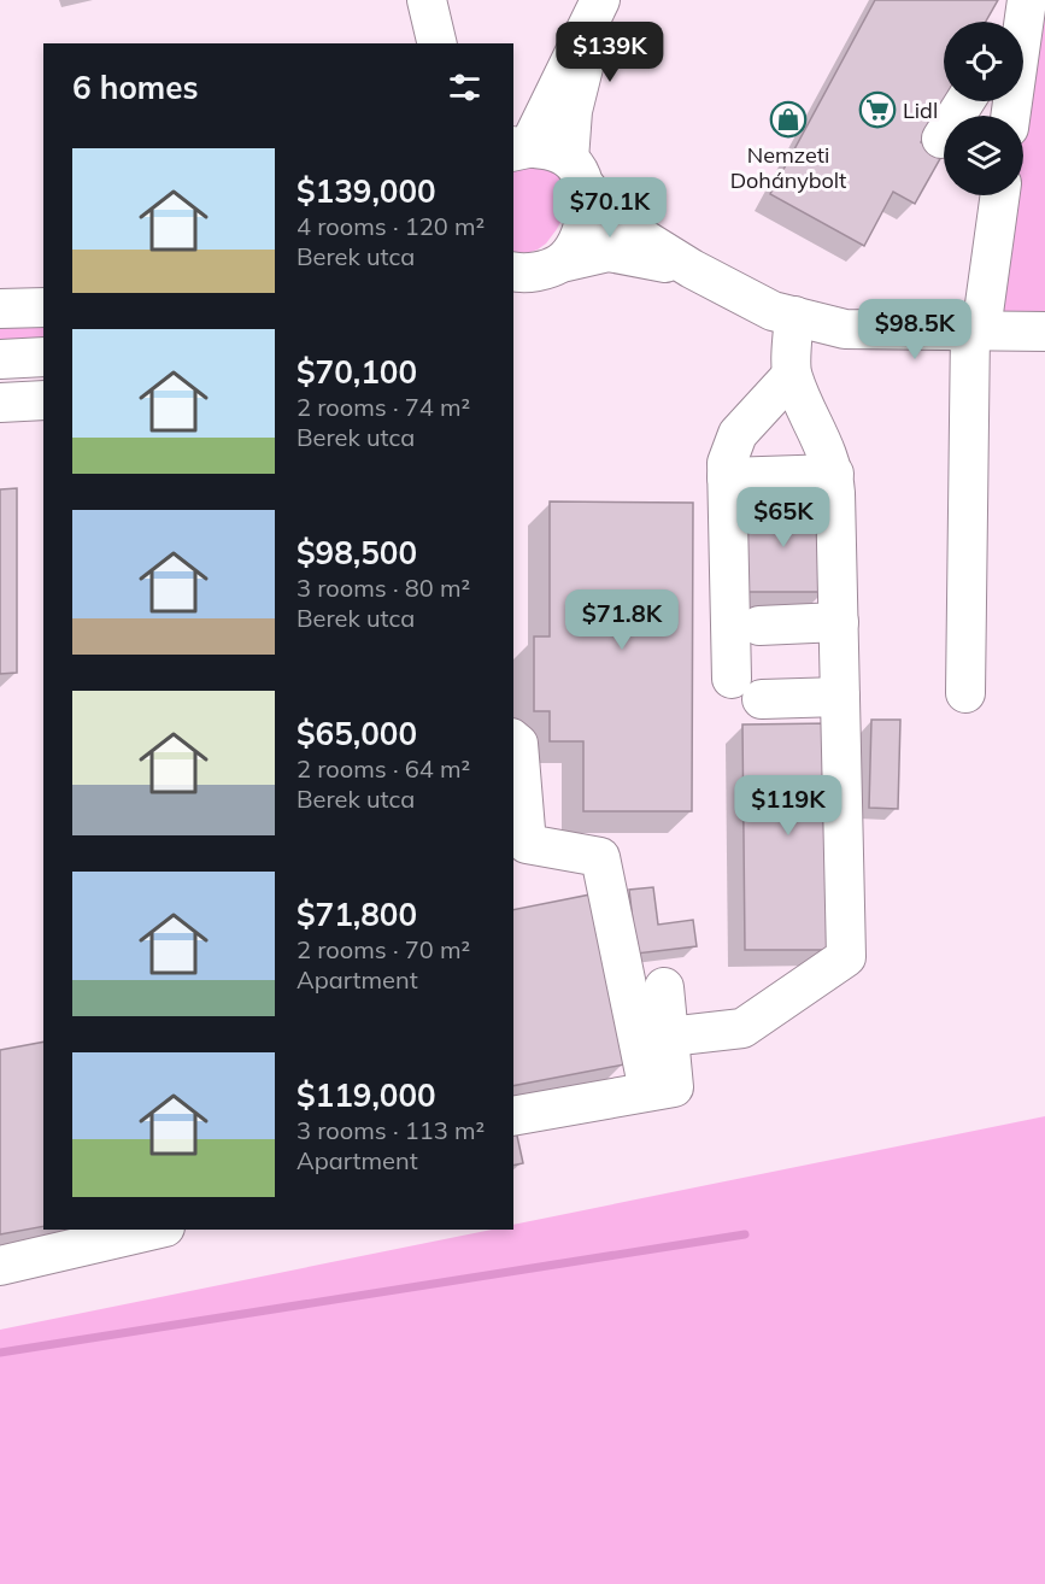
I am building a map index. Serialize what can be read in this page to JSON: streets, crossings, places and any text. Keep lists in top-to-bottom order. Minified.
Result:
{"places":{"supermarket":["Lidl"],"shop":["Nemzeti Dohánybolt"]},"page":{"price":["$139K","$70.1K","$98.5K","$65K","$71.8K","$119K"],"heading":"6 homes","list":[{"name":"$139,000","note":"4 rooms · 120 m² · Berek utca"},{"name":"$70,100","note":"2 rooms · 74 m² · Berek utca"},{"name":"$98,500","note":"3 rooms · 80 m² · Berek utca"},{"name":"$65,000","note":"2 rooms · 64 m² · Berek utca"},{"name":"$71,800","note":"2 rooms · 70 m² · Apartment"},{"name":"$119,000","note":"3 rooms · 113 m² · Apartment"}]}}
